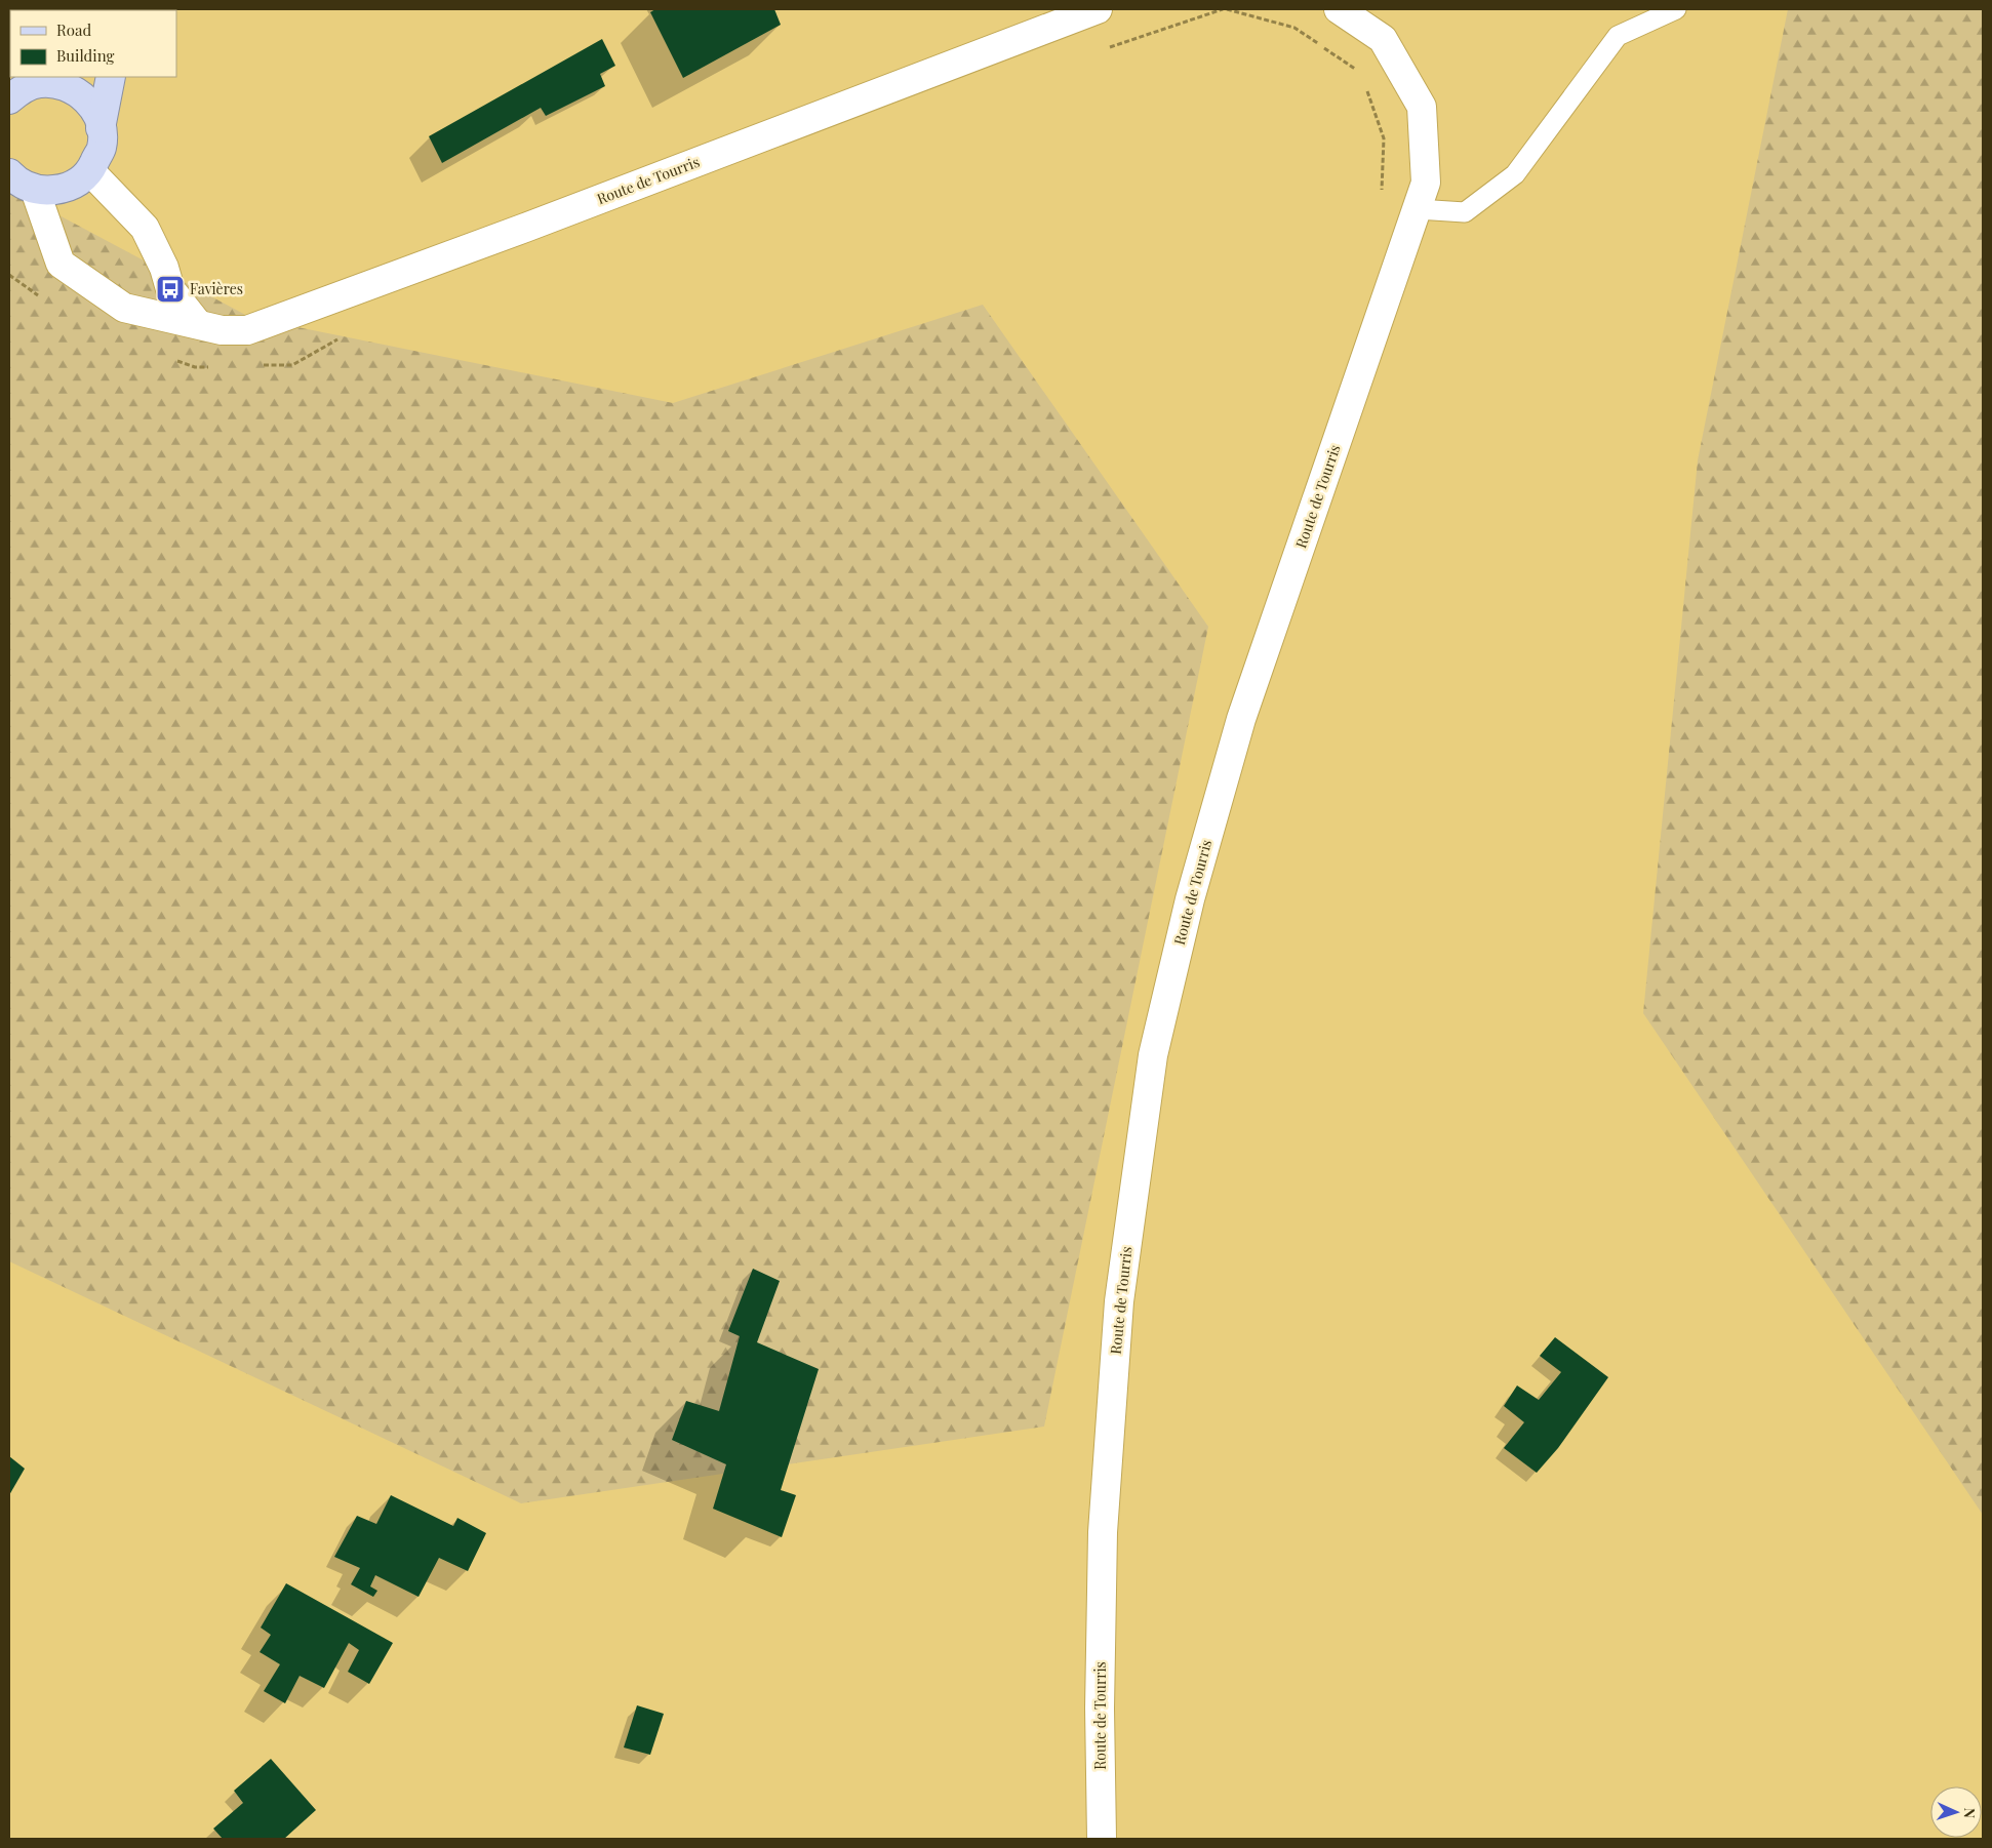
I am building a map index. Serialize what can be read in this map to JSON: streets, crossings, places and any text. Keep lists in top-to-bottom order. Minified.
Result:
{"streets":{"street":["Route de Tourris"]},"places":{"bus stop":["Favières"]},"legend":["Road","Building"],"north":"right"}
